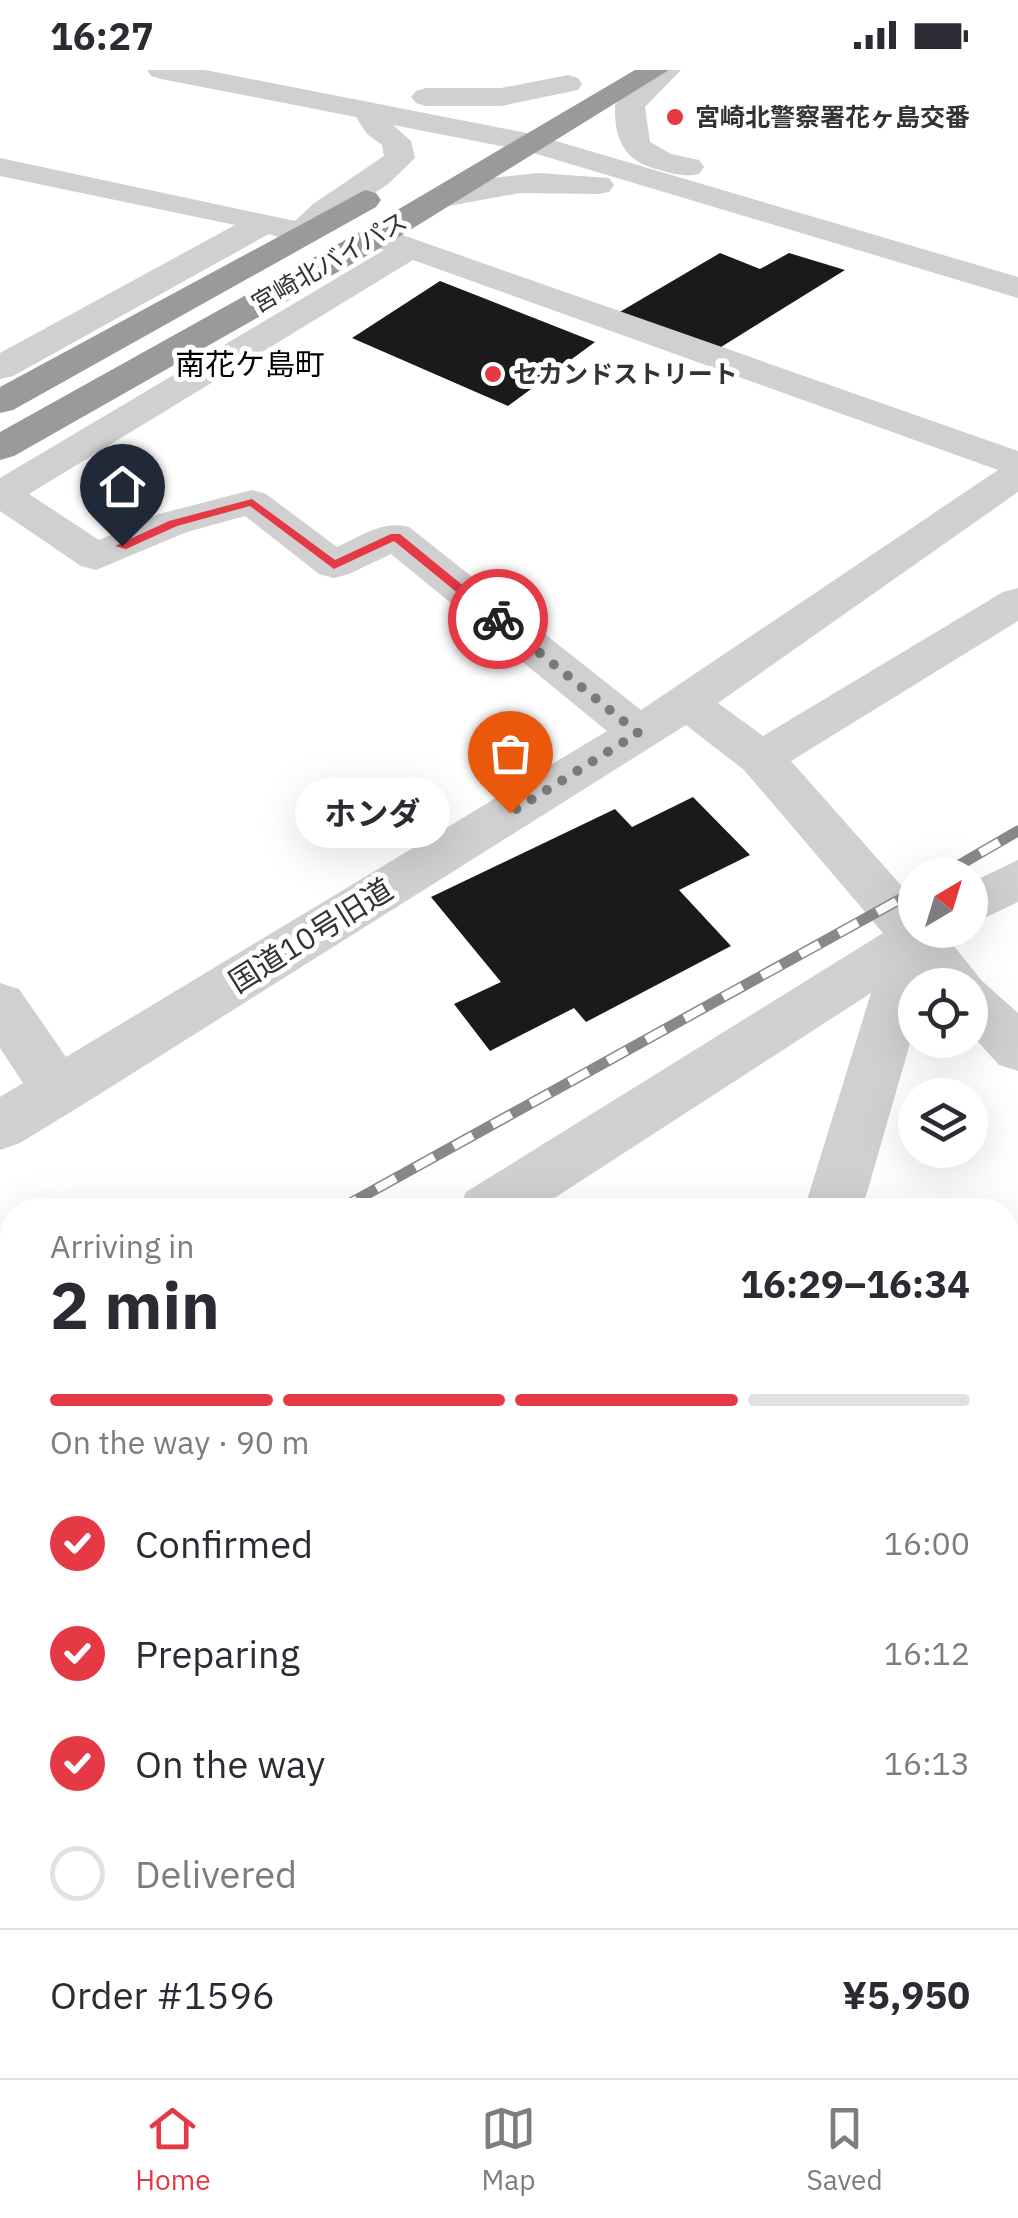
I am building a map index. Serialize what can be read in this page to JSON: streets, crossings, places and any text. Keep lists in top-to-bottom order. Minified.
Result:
{"streets":{"highway":["宮崎北バイパス"],"street":["国道10号旧道"]},"districts":["南花ケ島町"],"places":["宮崎北警察署花ヶ島交番","セカンドストリート","ホンダ"],"north":"top right","page":{"status":"16:27","bubble":"ホンダ","heading":["2 min","Arriving in","16:29–16:34"],"panel":["Order #1596","¥5,950"],"bar":"On the way · 90 m","list":[["Confirmed","16:00"],["Preparing","16:12"],["On the way","16:13"],"Delivered"],"tabs":["Home","Map","Saved"]}}
